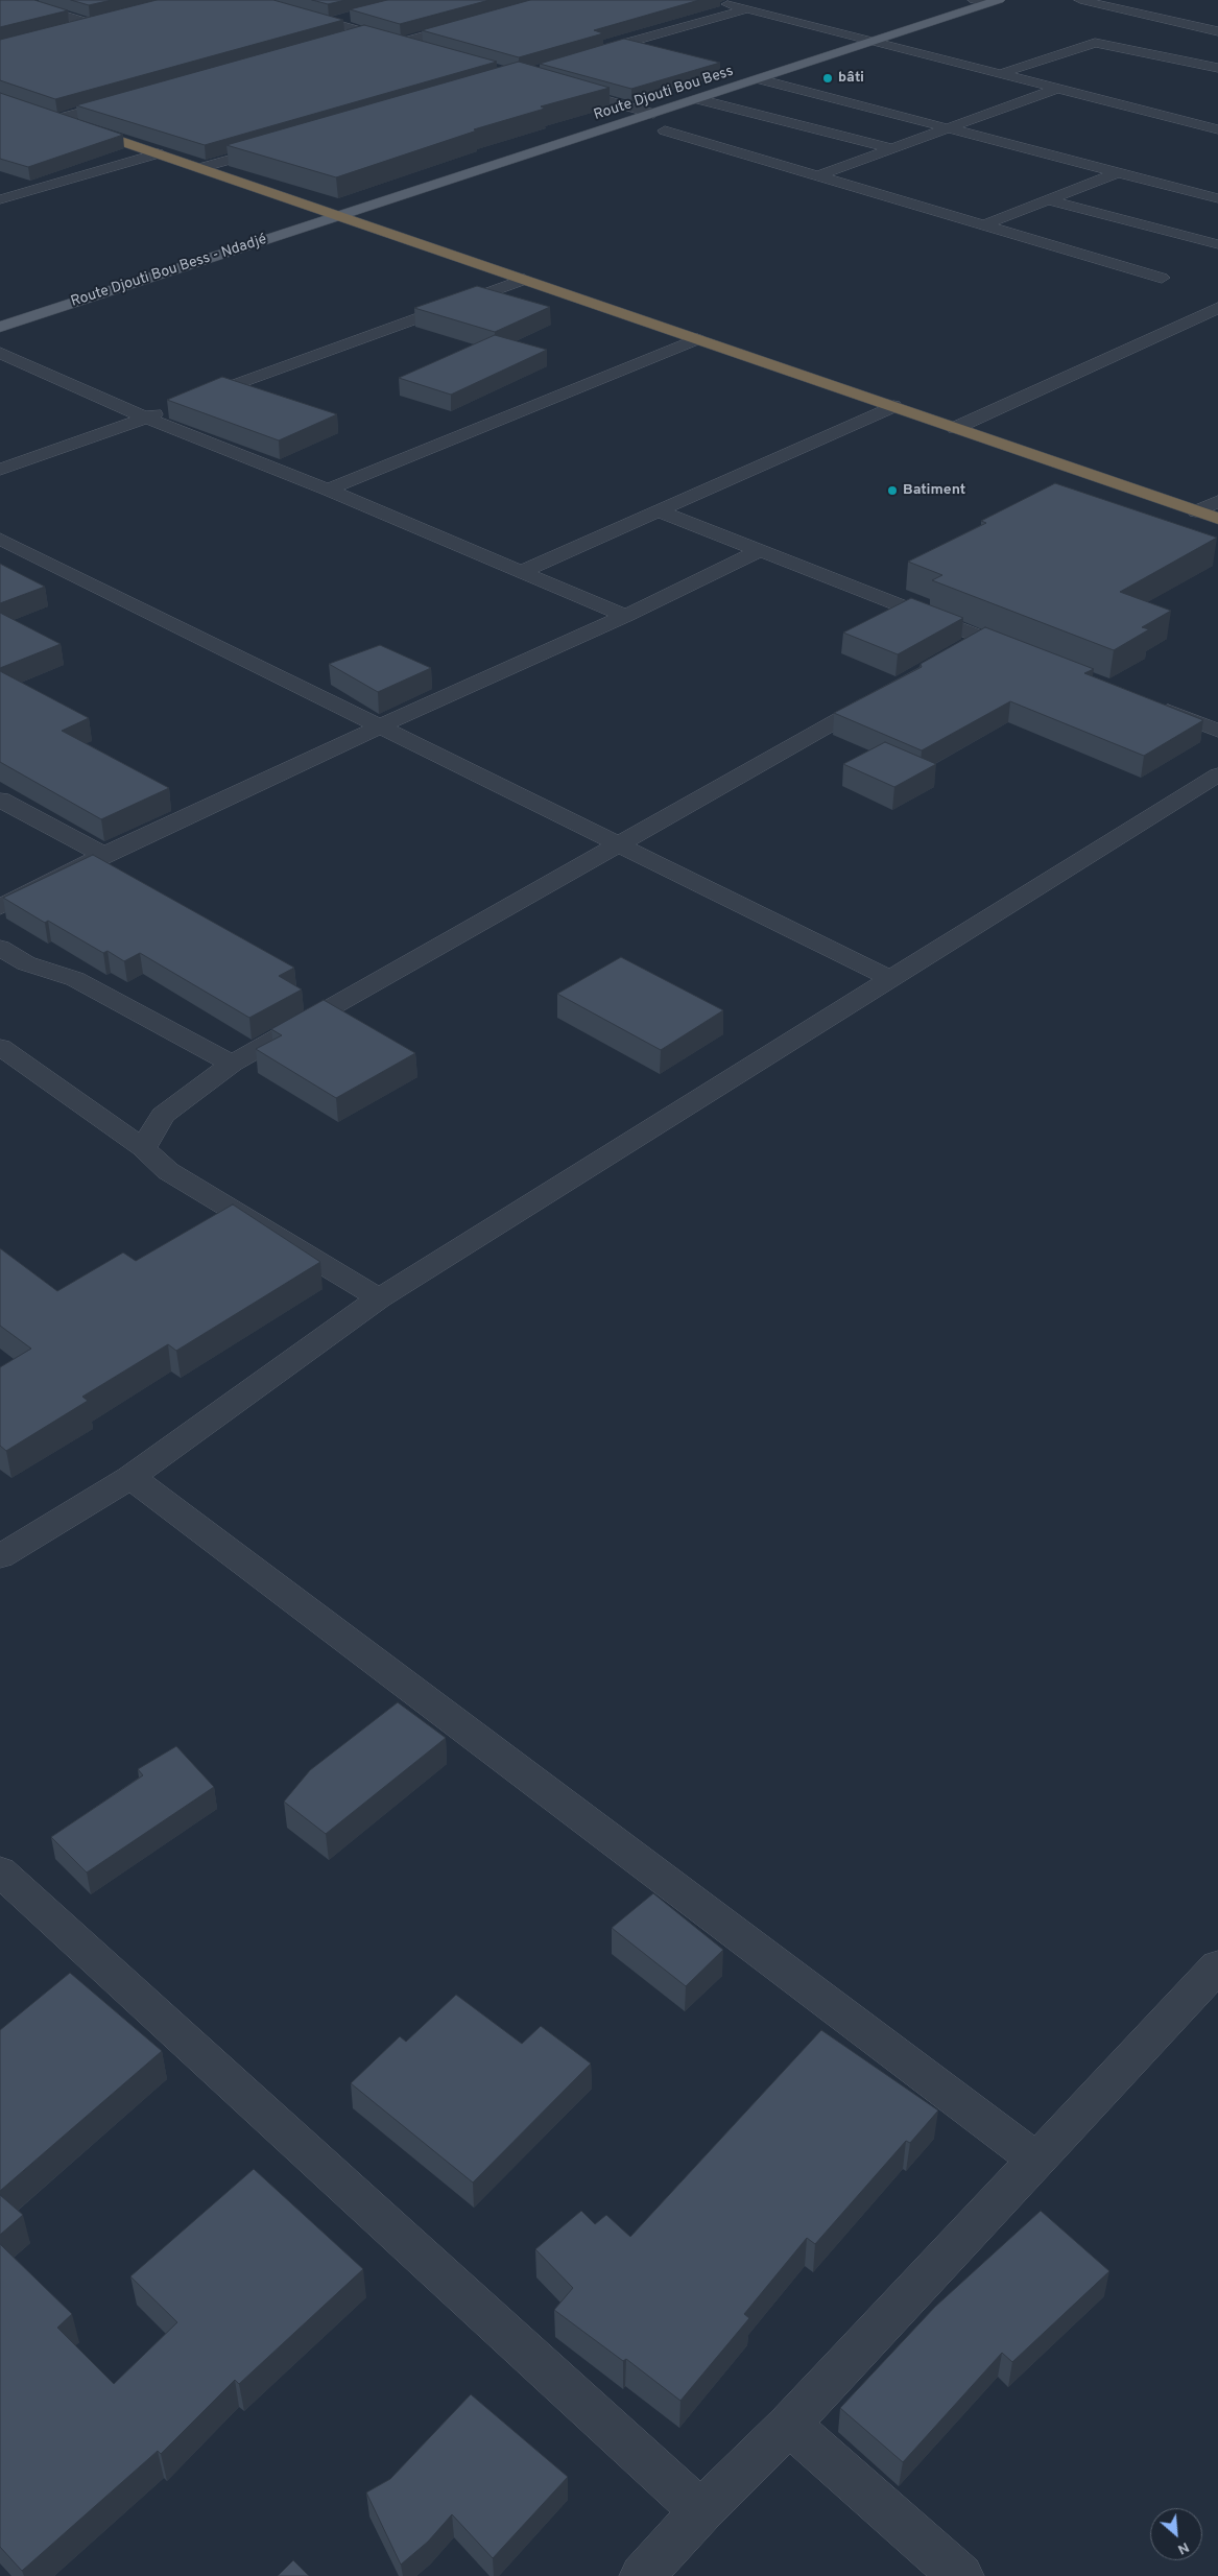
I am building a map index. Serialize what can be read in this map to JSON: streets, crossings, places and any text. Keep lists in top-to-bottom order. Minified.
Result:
{"streets":{"main road":["Route Djouti Bou Bess","Route Djouti Bou Bess - Ndadjé"]},"crossings":[["Route Djouti Bou Bess","Route Djouti Bou Bess - Ndadjé"]],"places":["bâti","Batiment"],"north":"bottom right"}
